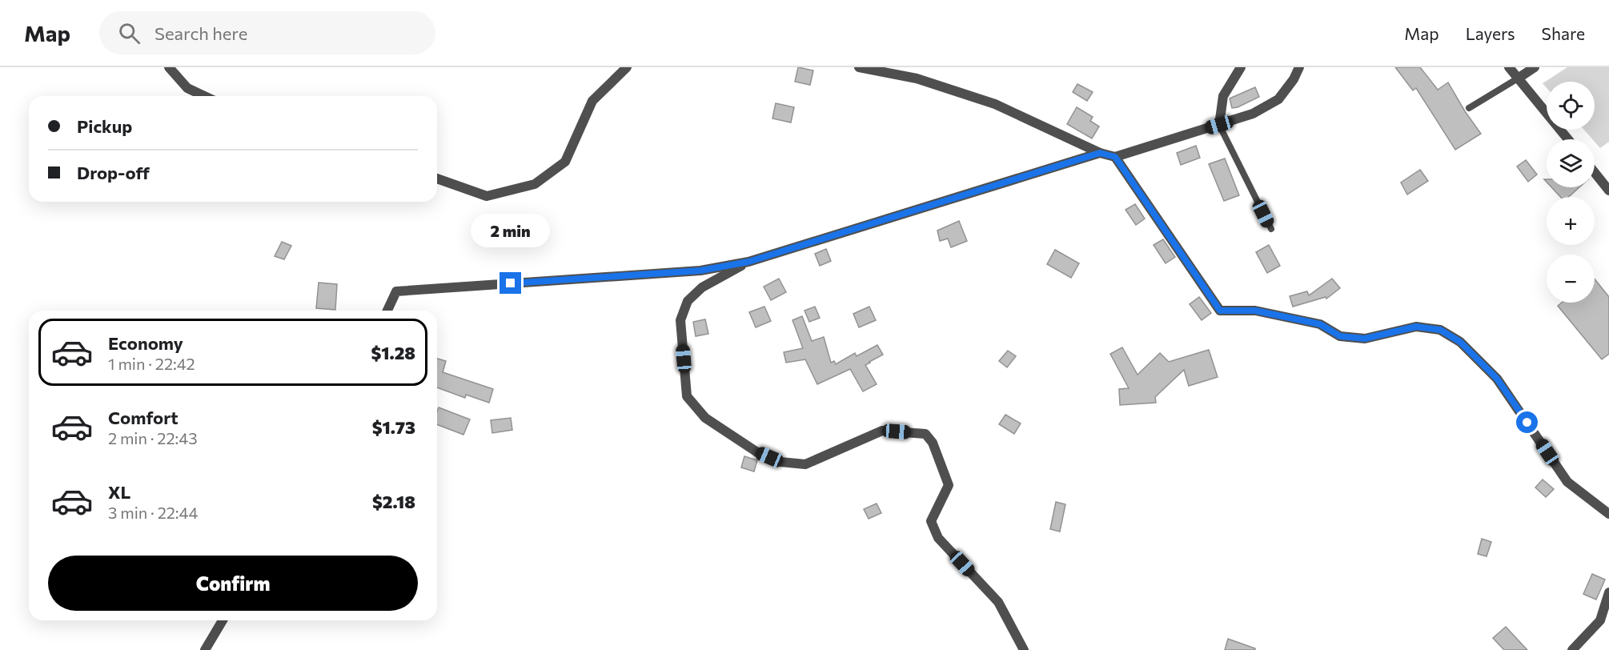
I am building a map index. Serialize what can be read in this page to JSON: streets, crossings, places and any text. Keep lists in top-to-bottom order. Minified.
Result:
{"page":{"header":"Map","search":"Search here","nav":["Map","Layers","Share"],"map_buttons":["+","−"],"banner":["Pickup","Drop-off"],"bubble":"2 min","list":[{"name":"Economy","note":"1 min · 22:42","value":"$1.28"},{"name":"Comfort","note":"2 min · 22:43","value":"$1.73"},{"name":"XL","note":"3 min · 22:44","value":"$2.18"}],"buttons":"Confirm"}}
